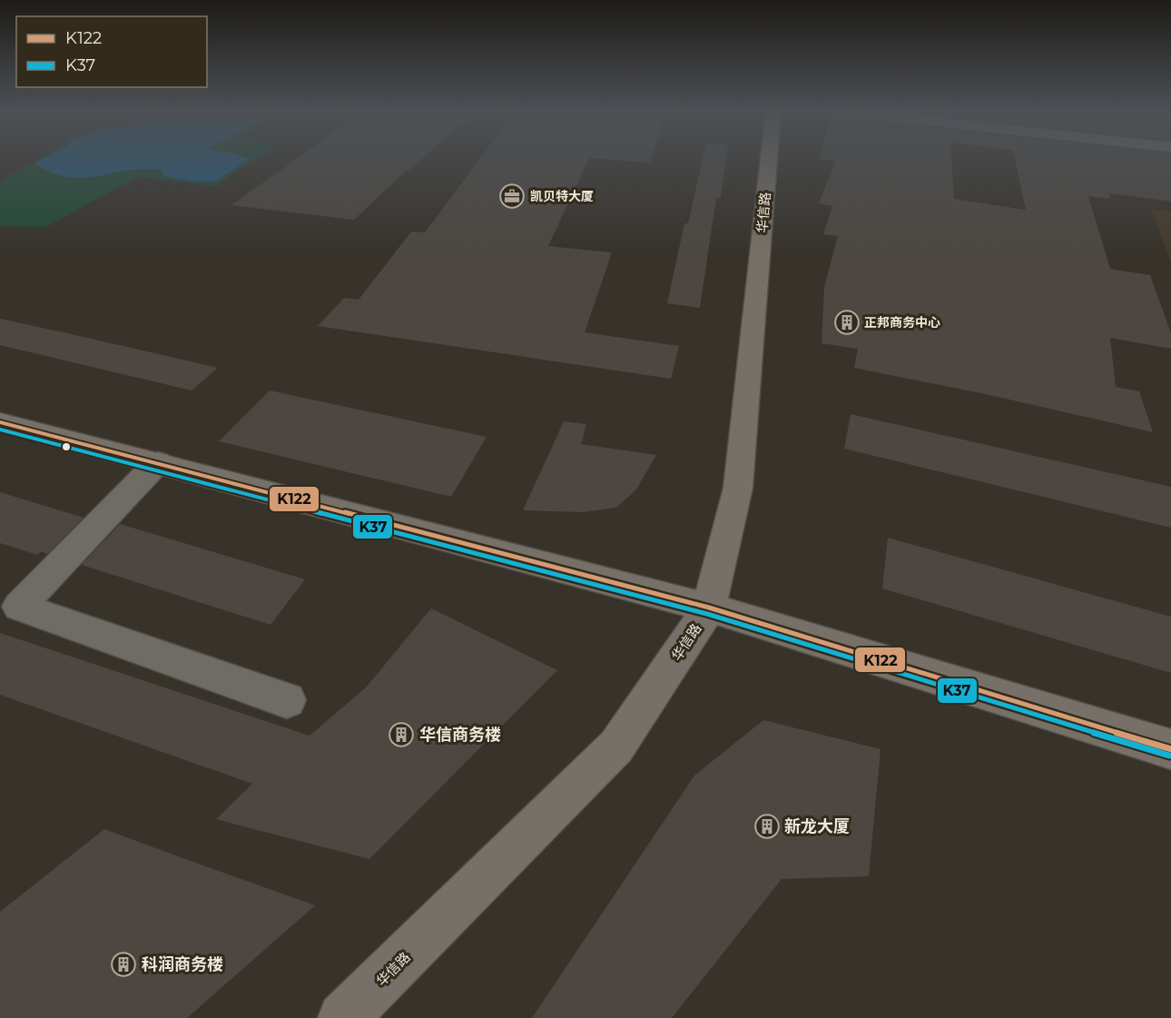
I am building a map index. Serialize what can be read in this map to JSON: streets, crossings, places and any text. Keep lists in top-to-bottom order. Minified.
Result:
{"streets":{"main road":["华信路"]},"places":{"office":["凯贝特大厦"],"building":["正邦商务中心","华信商务楼","新龙大厦","科润商务楼"]},"lines":["transit line K122","transit line K37"],"legend":["K122","K37"]}
